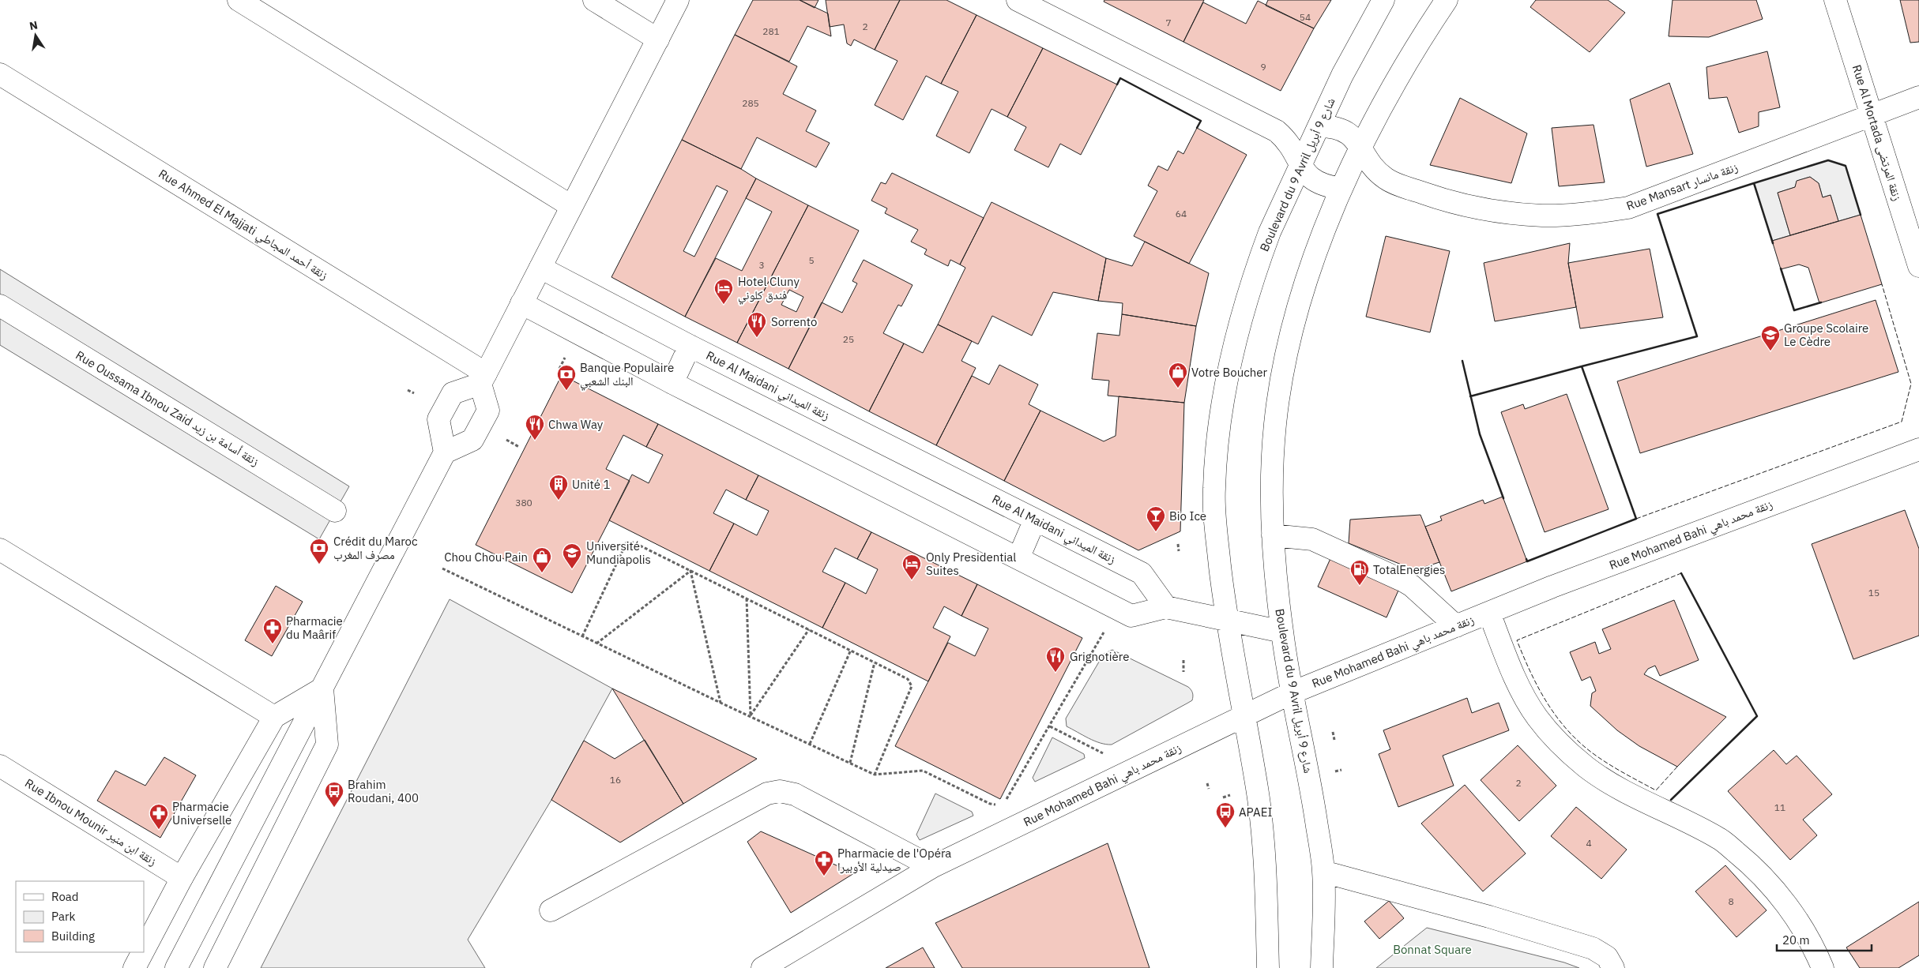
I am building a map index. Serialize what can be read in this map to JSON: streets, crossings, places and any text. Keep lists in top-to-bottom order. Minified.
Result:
{"streets":{"street":["Rue Al Mortada زنقة المرتضى","Boulevard du 9 Avril شارع 9 أبريل","Rue Mansart زنقة مانسار","Rue Ahmed El Majjati زنقة أحمد المجاطي","Rue Al Maidani زنقة الميداني","Rue Oussama Ibnou Zaid زنقة أسامة بن زيد","Rue Mohamed Bahi زنقة محمد باهي","Rue Ibnou Mounir زنقة ابن منير"]},"crossings":[["Rue Al Mortada زنقة المرتضى","Rue Mansart زنقة مانسار"],["Boulevard du 9 Avril شارع 9 أبريل","Rue Mansart زنقة مانسار"],["Boulevard du 9 Avril شارع 9 أبريل","Rue Mohamed Bahi زنقة محمد باهي"]],"parks":["Bonnat Square"],"places":{"hotel":["Hotel Cluny فندق كلوني","Only Presidential Suites"],"restaurant":["Sorrento","Chwa Way","Grignotière"],"school or university":["Groupe Scolaire Le Cèdre","Université Mundiapolis"],"shop":["Votre Boucher","Chou Chou Pain"],"bank":["Banque Populaire البنك الشعبي","Crédit du Maroc مصرف المغرب"],"building":["Unité 1"],"bar":["Bio Ice"],"fuel station":["TotalEnergies"],"pharmacy":["Pharmacie du Maârif","Pharmacie Universelle","Pharmacie de l'Opéra صيدلية الأوبيرا"],"bus stop":["Brahim Roudani, 400","APAEI"]},"house_numbers":["54","7","2","281","9","285","64","5","3","25","380","15","16","2","11","4","8"],"legend":["Road","Park","Building"],"scale_bar":"20 m","north":"top"}
